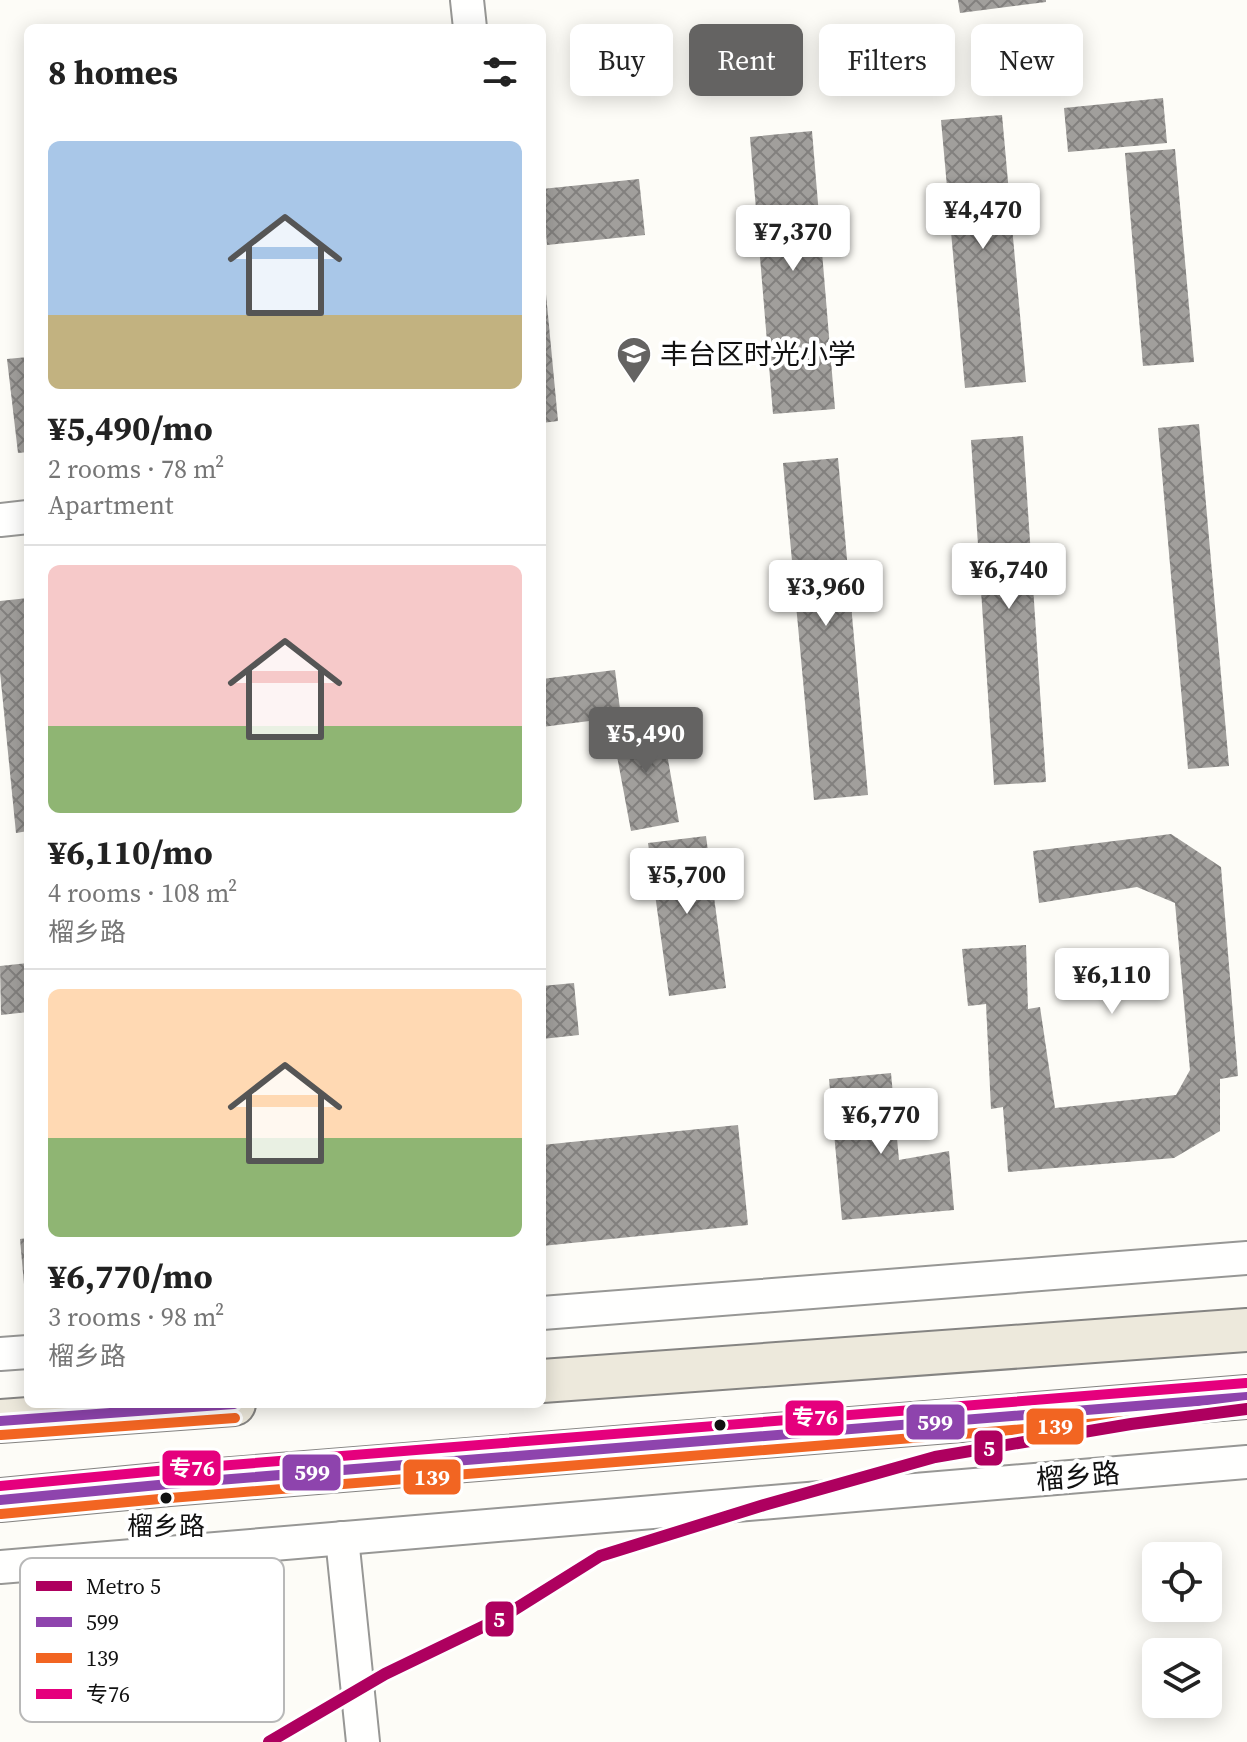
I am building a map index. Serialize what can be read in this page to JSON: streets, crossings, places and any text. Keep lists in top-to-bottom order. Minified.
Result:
{"streets":{"street":["榴乡路"]},"places":{"school or university":["丰台区时光小学"],"other":["榴乡路"]},"lines":["transit line 专76","transit line 599","metro line 5","transit line 139"],"legend":["Metro 5","599","139","专76"],"page":{"chip":["Buy","Rent","Filters","New"],"heading":"8 homes","list":[{"name":"¥5,490/mo","note":"2 rooms · 78 m² · Apartment"},{"name":"¥6,110/mo","note":"4 rooms · 108 m² · 榴乡路"},{"name":"¥6,770/mo","note":"3 rooms · 98 m² · 榴乡路"}],"price":["¥4,470","¥7,370","¥6,740","¥3,960","¥5,490","¥5,700","¥6,110","¥6,770"]}}
